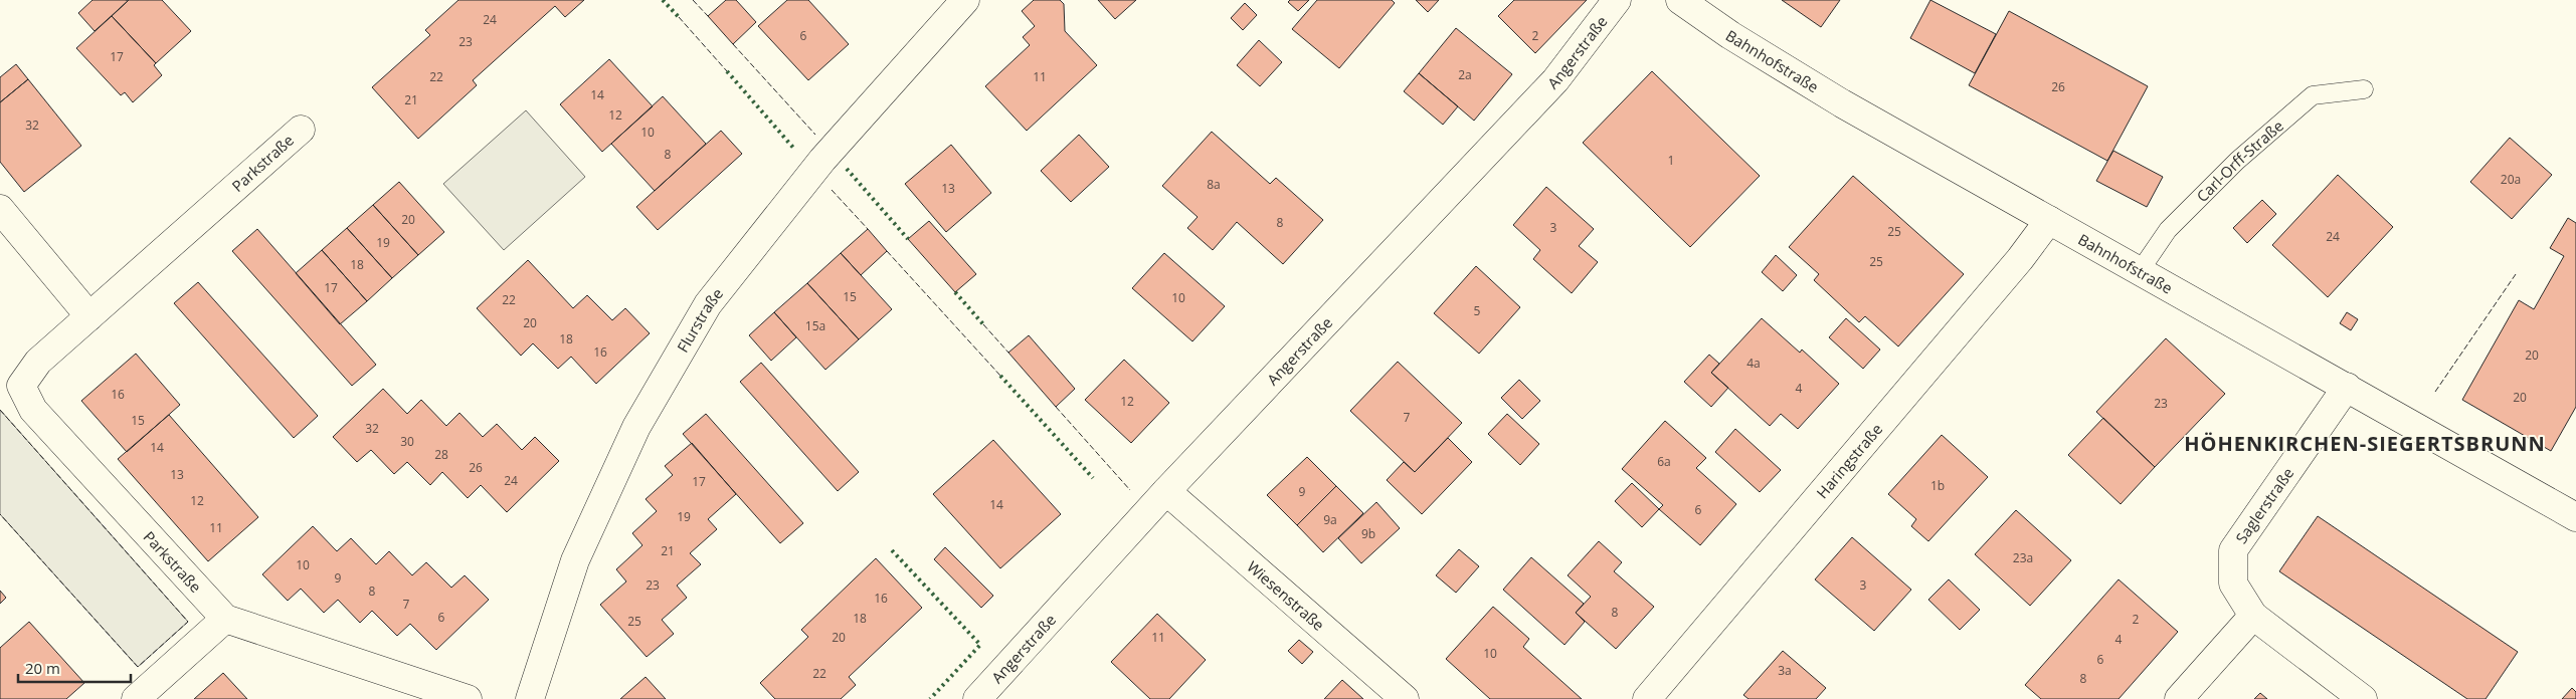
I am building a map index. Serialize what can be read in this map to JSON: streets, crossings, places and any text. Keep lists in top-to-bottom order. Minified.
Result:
{"streets":{"street":["Angerstraße","Bahnhofstraße","Parkstraße","Flurstraße","Haringstraße","Saglerstraße","Wiesenstraße"],"lane":["Carl-Orff-Straße"]},"crossings":[["Angerstraße","Wiesenstraße"],["Bahnhofstraße","Carl-Orff-Straße"],["Bahnhofstraße","Haringstraße"],["Bahnhofstraße","Saglerstraße"]],"districts":["HÖHENKIRCHEN-SIEGERTSBRUNN"],"house_numbers":["24","6","2","23","17","2a","22","11","26","14","21","12","32","10","8","1","20a","8a","13","20","8","3","25","24","19","25","18","17","15","10","22","5","20","15a","18","16","20","4a","4","16","20","12","23","7","15","32","30","14","28","6a","26","13","24","17","1b","9","12","14","6","19","9a","11","9b","21","23a","10","9","23","3","8","16","7","8","6","18","2","25","20","11","4","10","6","3a","22","8"],"scale_bar":"20 m"}
